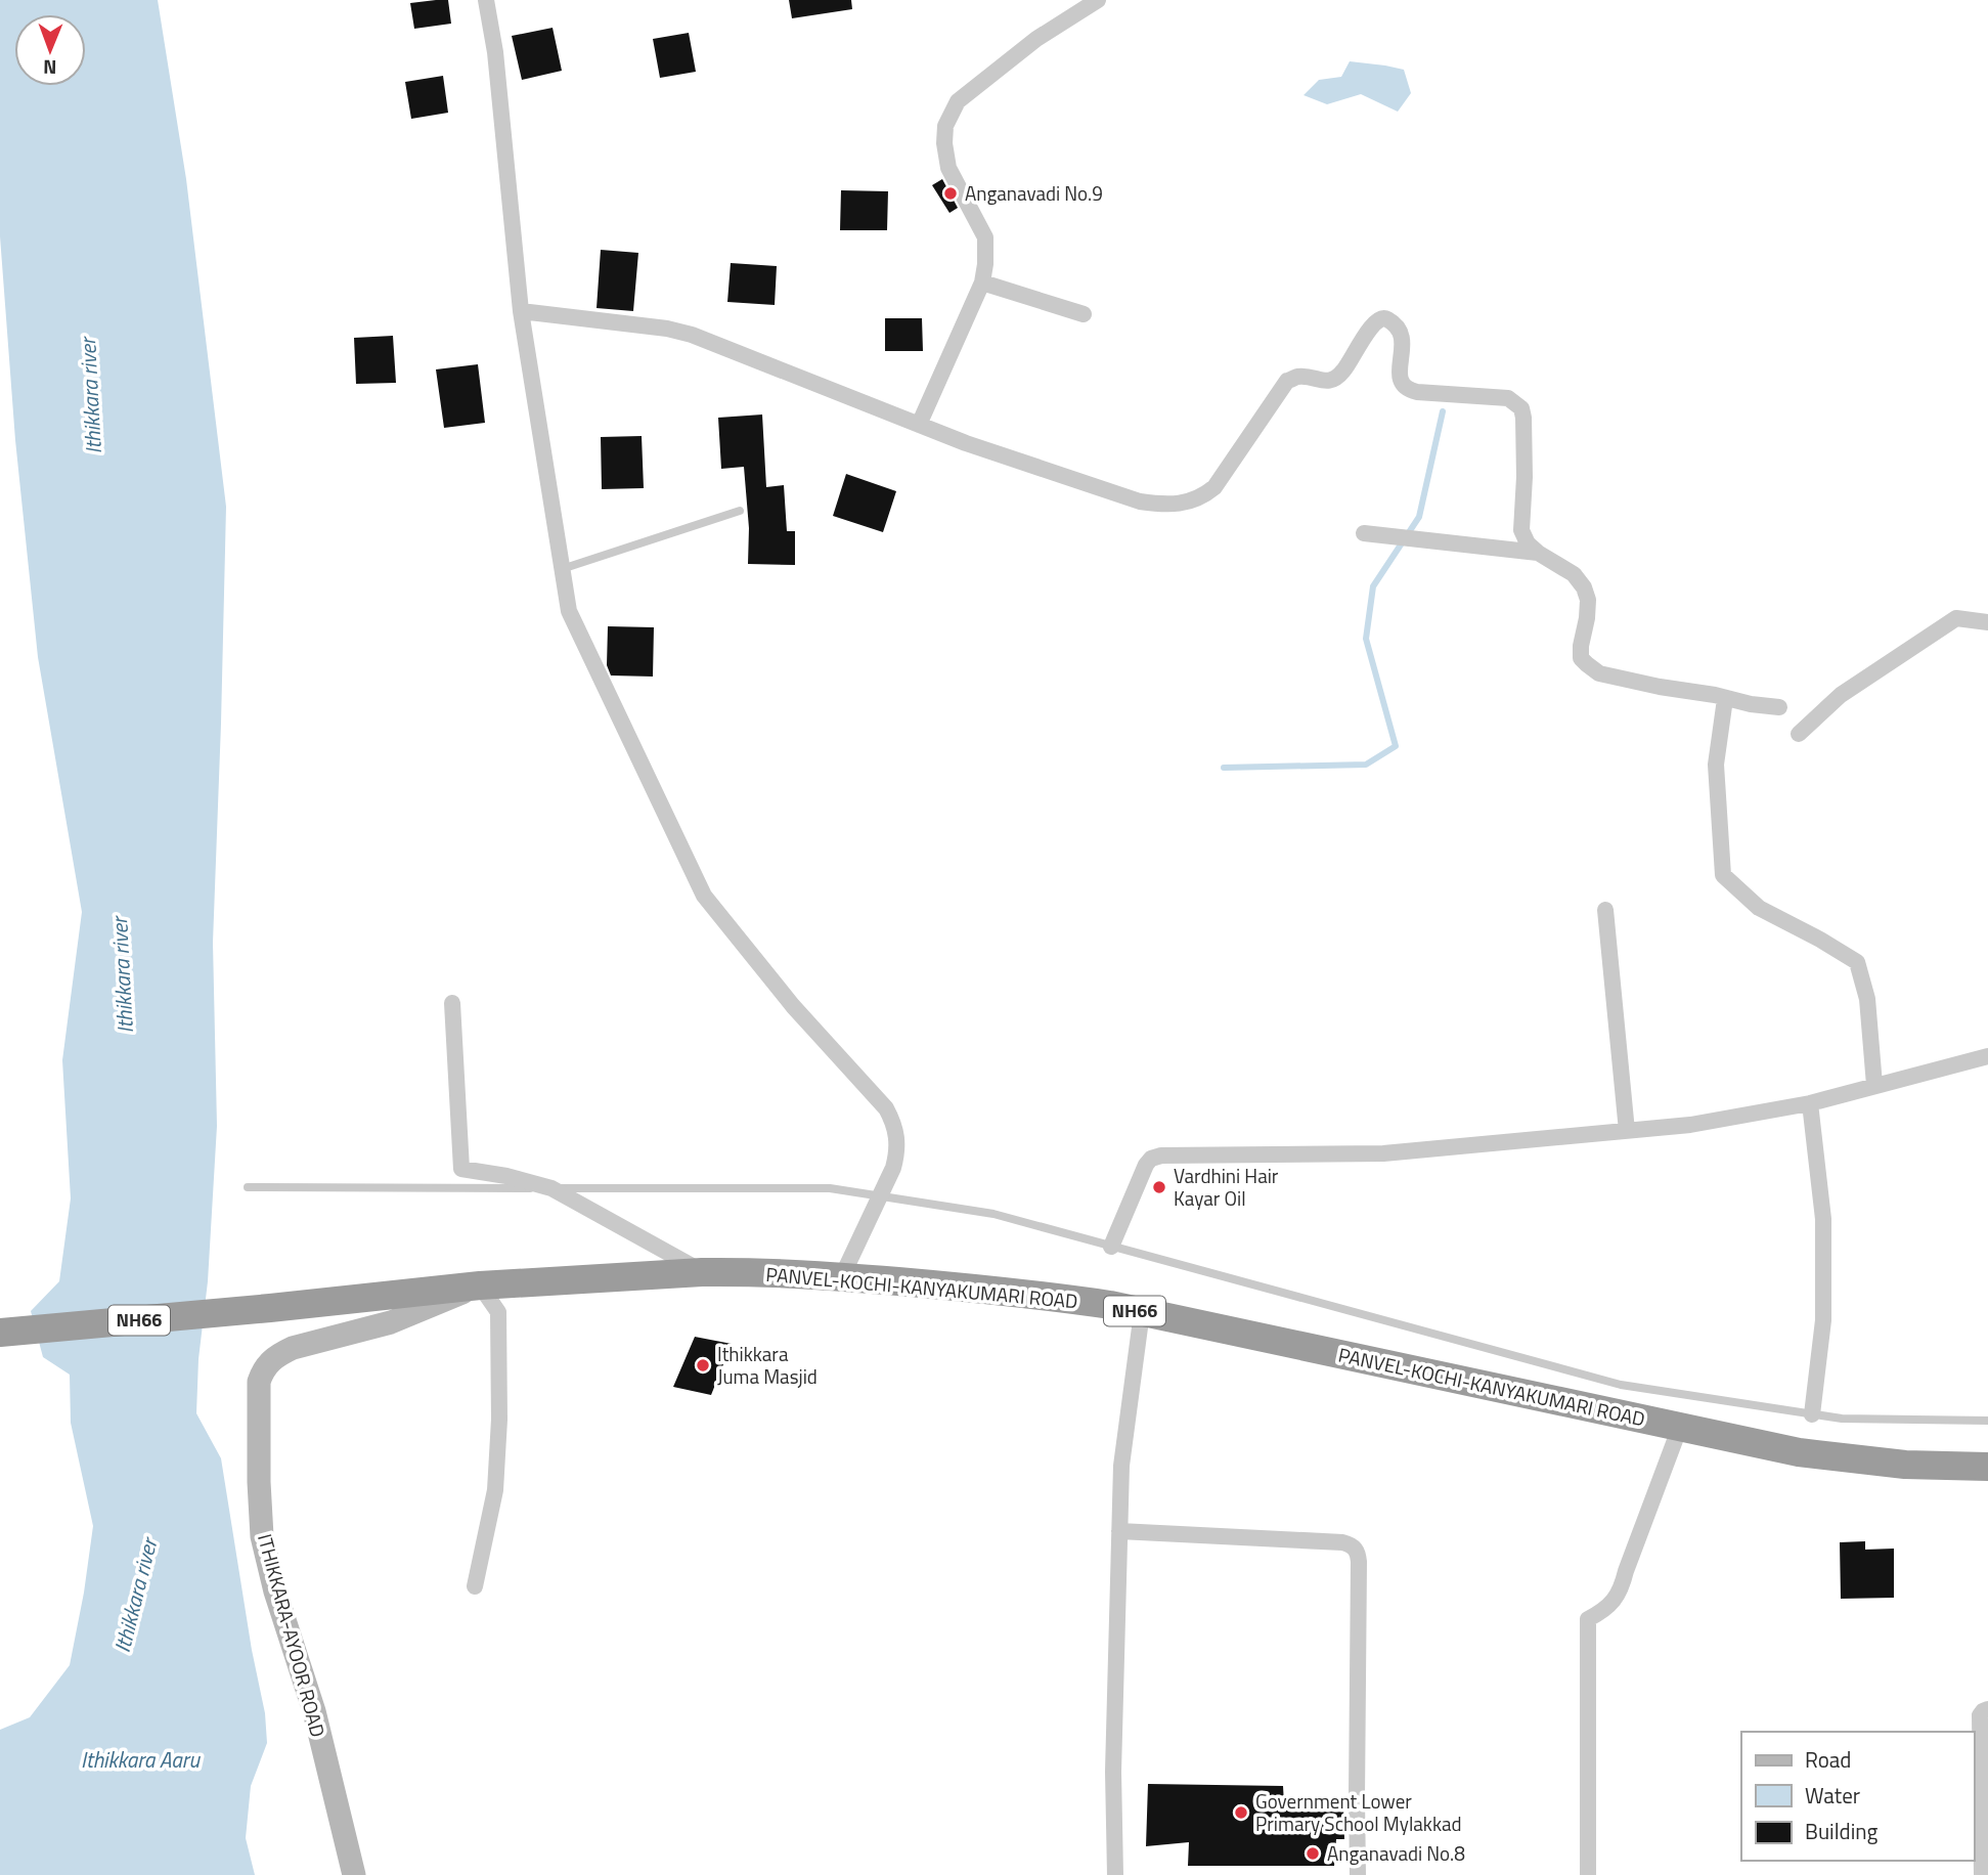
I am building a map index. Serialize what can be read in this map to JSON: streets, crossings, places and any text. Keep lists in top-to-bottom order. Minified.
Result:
{"streets":{"highway":["PANVEL-KOCHI-KANYAKUMARI ROAD","NH66"],"main road":["ITHIKKARA-AYOOR ROAD"]},"crossings":[["PANVEL-KOCHI-KANYAKUMARI ROAD","ITHIKKARA-AYOOR ROAD"]],"water":["Ithikkara river","Ithikkara Aaru"],"places":["Anganavadi No.9","Vardhini Hair Kayar Oil","Ithikkara Juma Masjid","Government Lower Primary School Mylakkad","Anganavadi No.8"],"legend":["Road","Water","Building"],"north":"bottom"}
